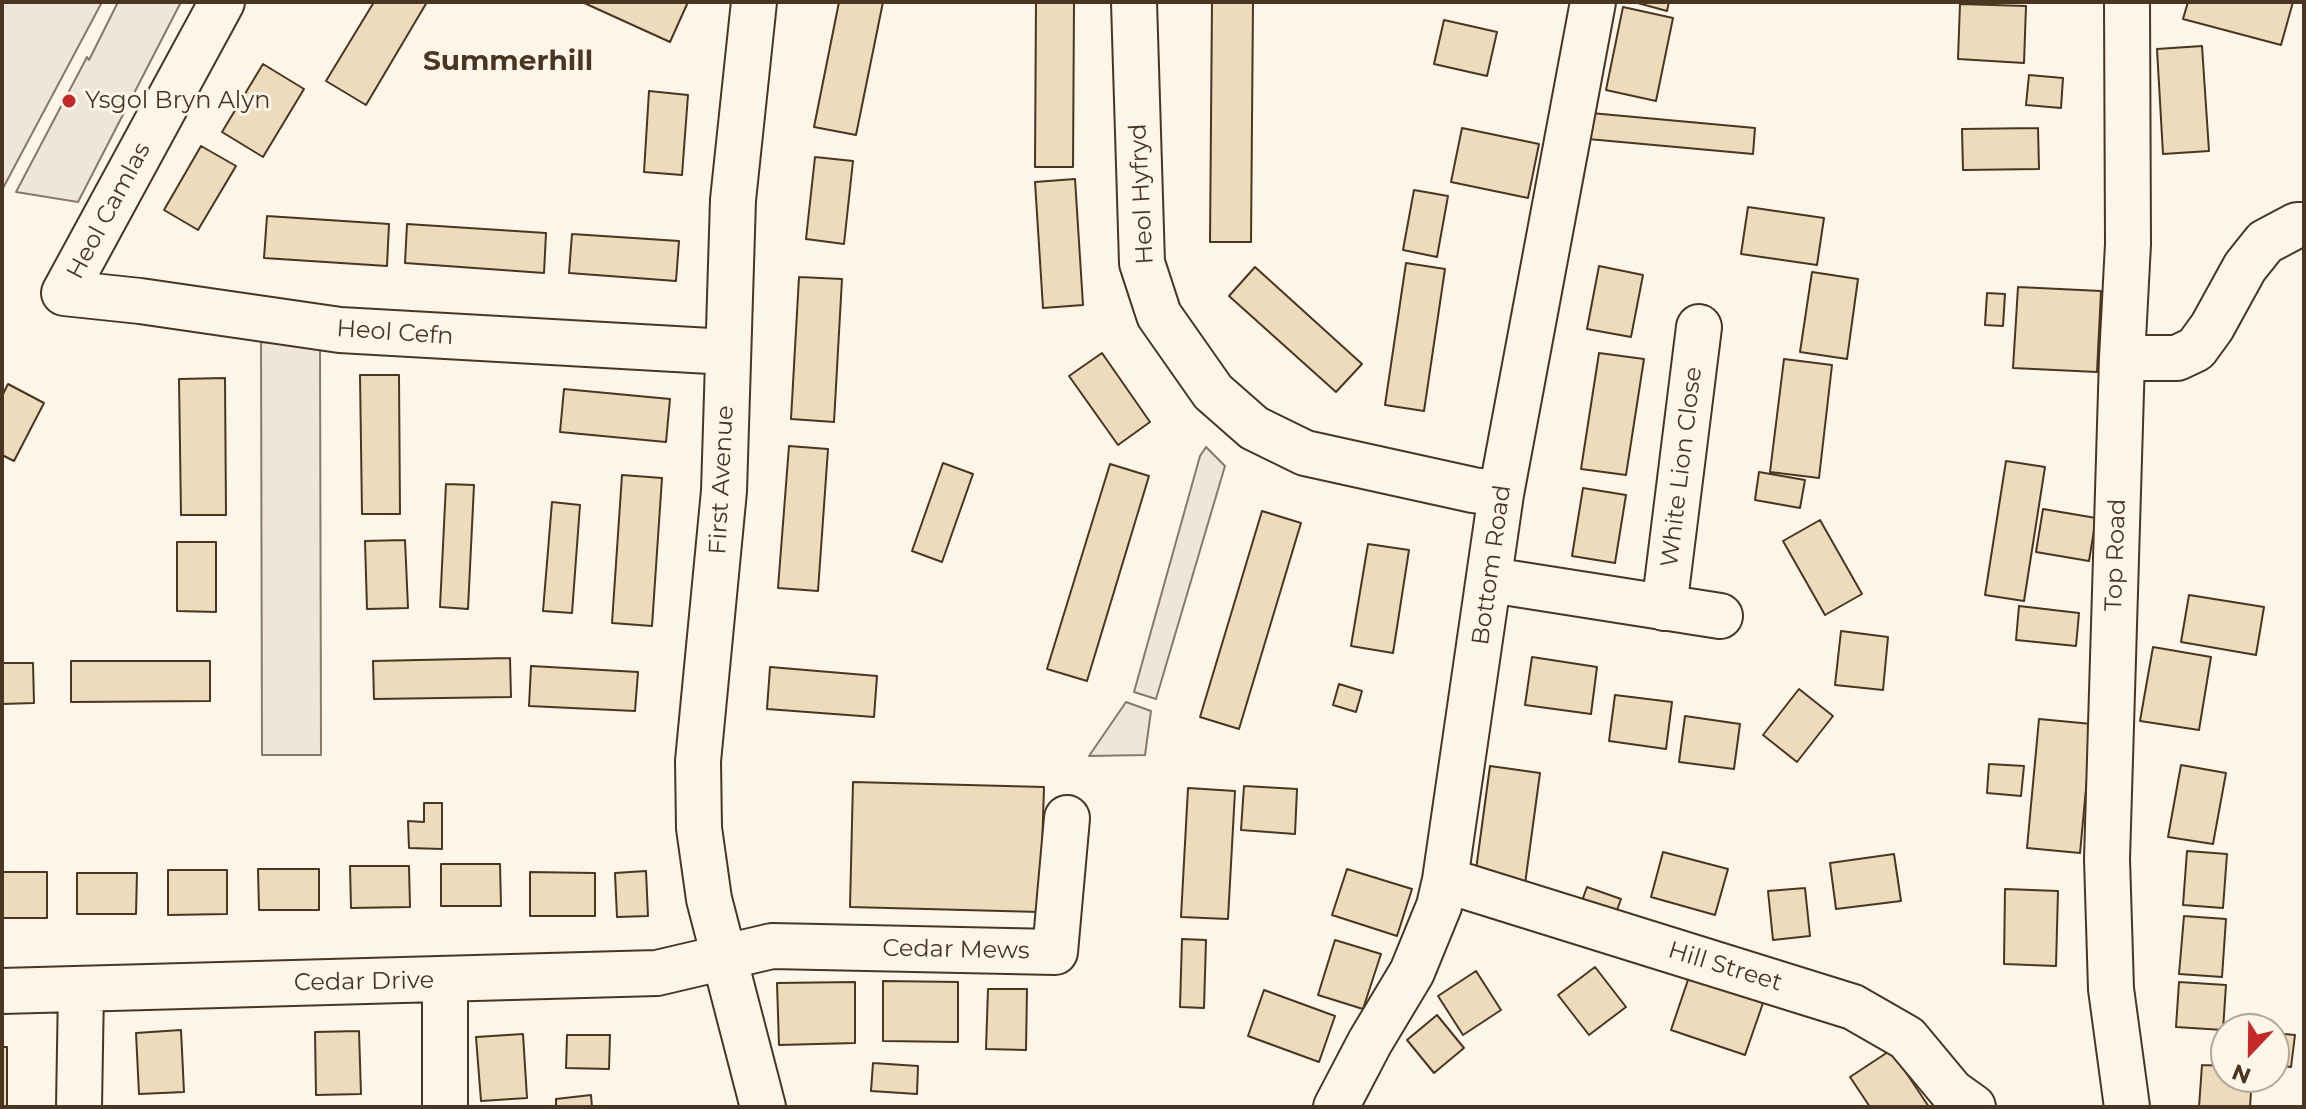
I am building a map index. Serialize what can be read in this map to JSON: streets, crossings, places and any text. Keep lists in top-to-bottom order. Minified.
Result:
{"streets":{"street":["Heol Hyfryd","Heol Camlas","Heol Cefn","White Lion Close","First Avenue","Top Road","Bottom Road","Cedar Mews","Hill Street","Cedar Drive"]},"crossings":[["Heol Hyfryd","Bottom Road"],["Heol Camlas","Heol Cefn"],["Heol Cefn","First Avenue"],["First Avenue","Cedar Mews"],["First Avenue","Cedar Drive"],["Bottom Road","Hill Street"],["Cedar Mews","Cedar Drive"]],"districts":["Summerhill"],"places":["Ysgol Bryn Alyn"],"north":"bottom"}
